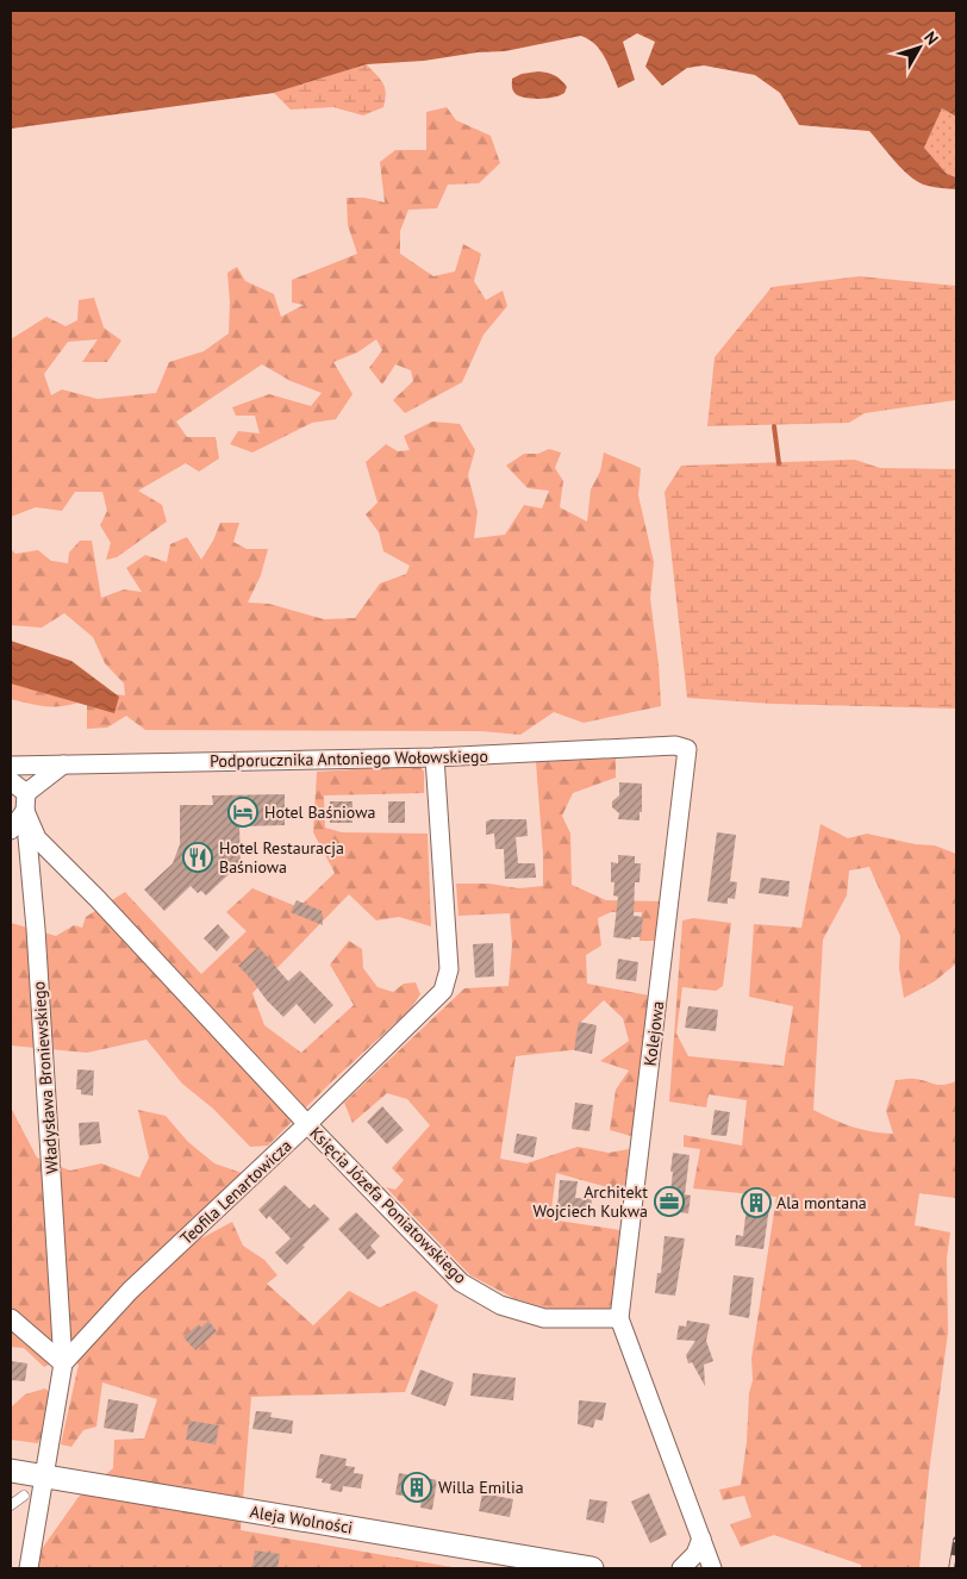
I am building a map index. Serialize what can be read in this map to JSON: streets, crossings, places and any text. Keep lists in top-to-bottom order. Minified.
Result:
{"streets":{"street":["Podporucznika Antoniego Wołowskiego","Kolejowa","Władysława Broniewskiego","Teofila Lenartowicza","Księcia Józefa Poniatowskiego","Aleja Wolności"]},"crossings":[["Podporucznika Antoniego Wołowskiego","Kolejowa"],["Podporucznika Antoniego Wołowskiego","Teofila Lenartowicza"],["Kolejowa","Księcia Józefa Poniatowskiego"],["Władysława Broniewskiego","Teofila Lenartowicza"],["Władysława Broniewskiego","Księcia Józefa Poniatowskiego"],["Teofila Lenartowicza","Księcia Józefa Poniatowskiego"]],"places":{"hotel":["Hotel Baśniowa"],"restaurant":["Hotel Restauracja Baśniowa"],"office":["Architekt Wojciech Kukwa"],"building":["Ala montana","Willa Emilia"]},"north":"top right"}
